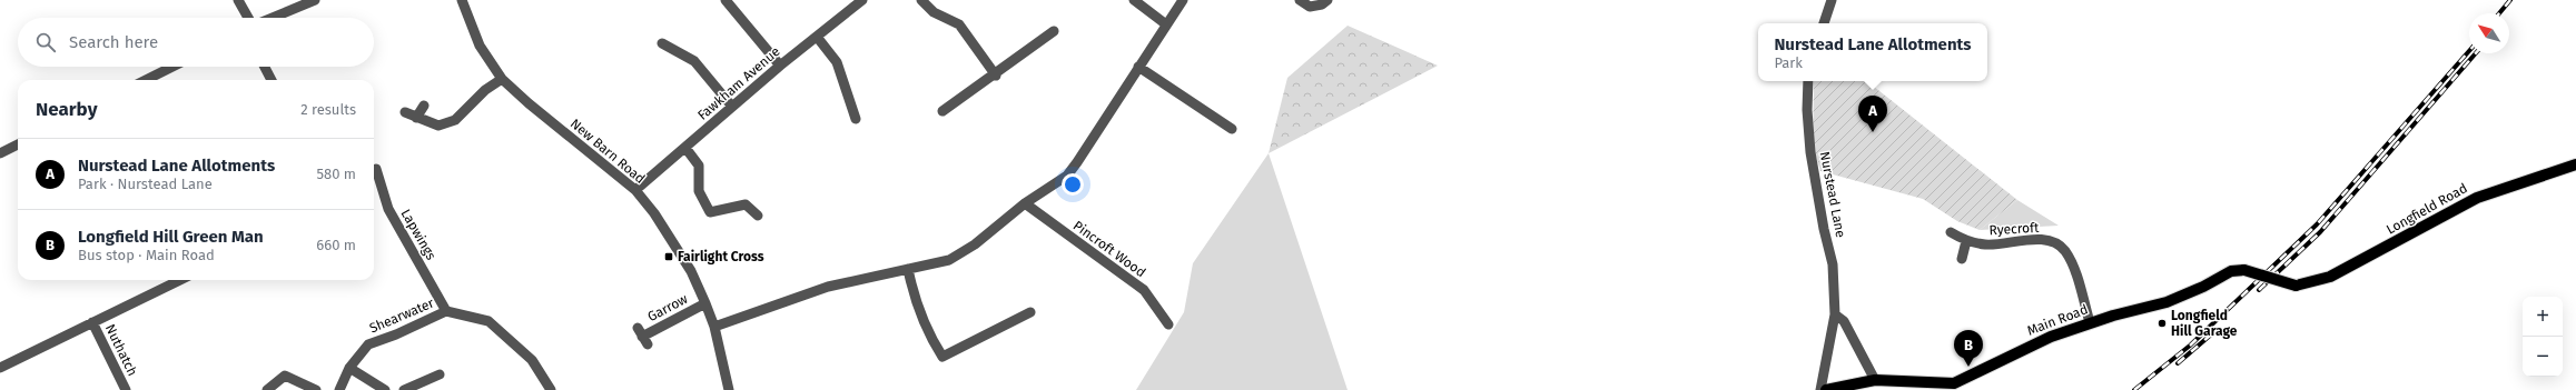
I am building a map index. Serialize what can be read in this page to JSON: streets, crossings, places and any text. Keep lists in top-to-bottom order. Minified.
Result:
{"streets":{"main road":["Longfield Road","Main Road"],"street":["Fawkham Avenue","New Barn Road","Nurstead Lane","Ryecroft","Lapwings","Pincroft Wood","Garrow","Shearwater","Nuthatch"]},"crossings":[["Fawkham Avenue","New Barn Road"],["New Barn Road","Garrow"],["Longfield Road","Main Road"],["Ryecroft","Main Road"],["Lapwings","Shearwater"]],"places":{"transit":["Fairlight Cross"],"other":["Longfield Hill Garage"]},"north":"top left","page":{"search":"Search here","popup":["Nurstead Lane Allotments","Park"],"heading":["Nearby","2 results"],"pins":["A","B"],"list":[{"mark":"A","name":"Nurstead Lane Allotments","note":"Park · Nurstead Lane","value":"580 m"},{"mark":"B","name":"Longfield Hill Green Man","note":"Bus stop · Main Road","value":"660 m"}],"map_buttons":["+","−"]}}
